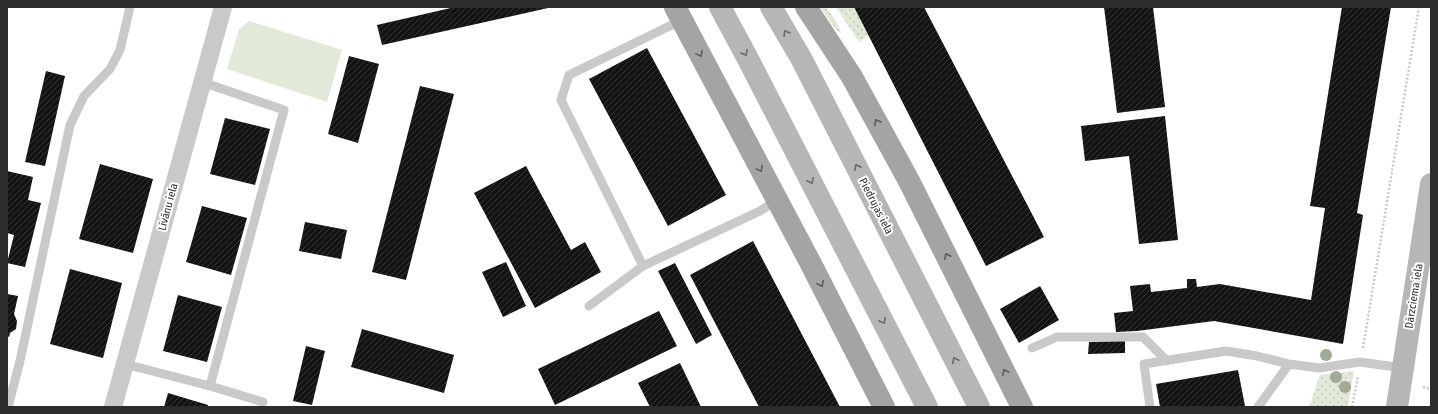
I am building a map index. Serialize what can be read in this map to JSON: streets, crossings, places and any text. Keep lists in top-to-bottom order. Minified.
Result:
{"streets":{"main road":["Piedrujas iela","Dārzciema iela"],"street":["Līvānu iela"]}}
